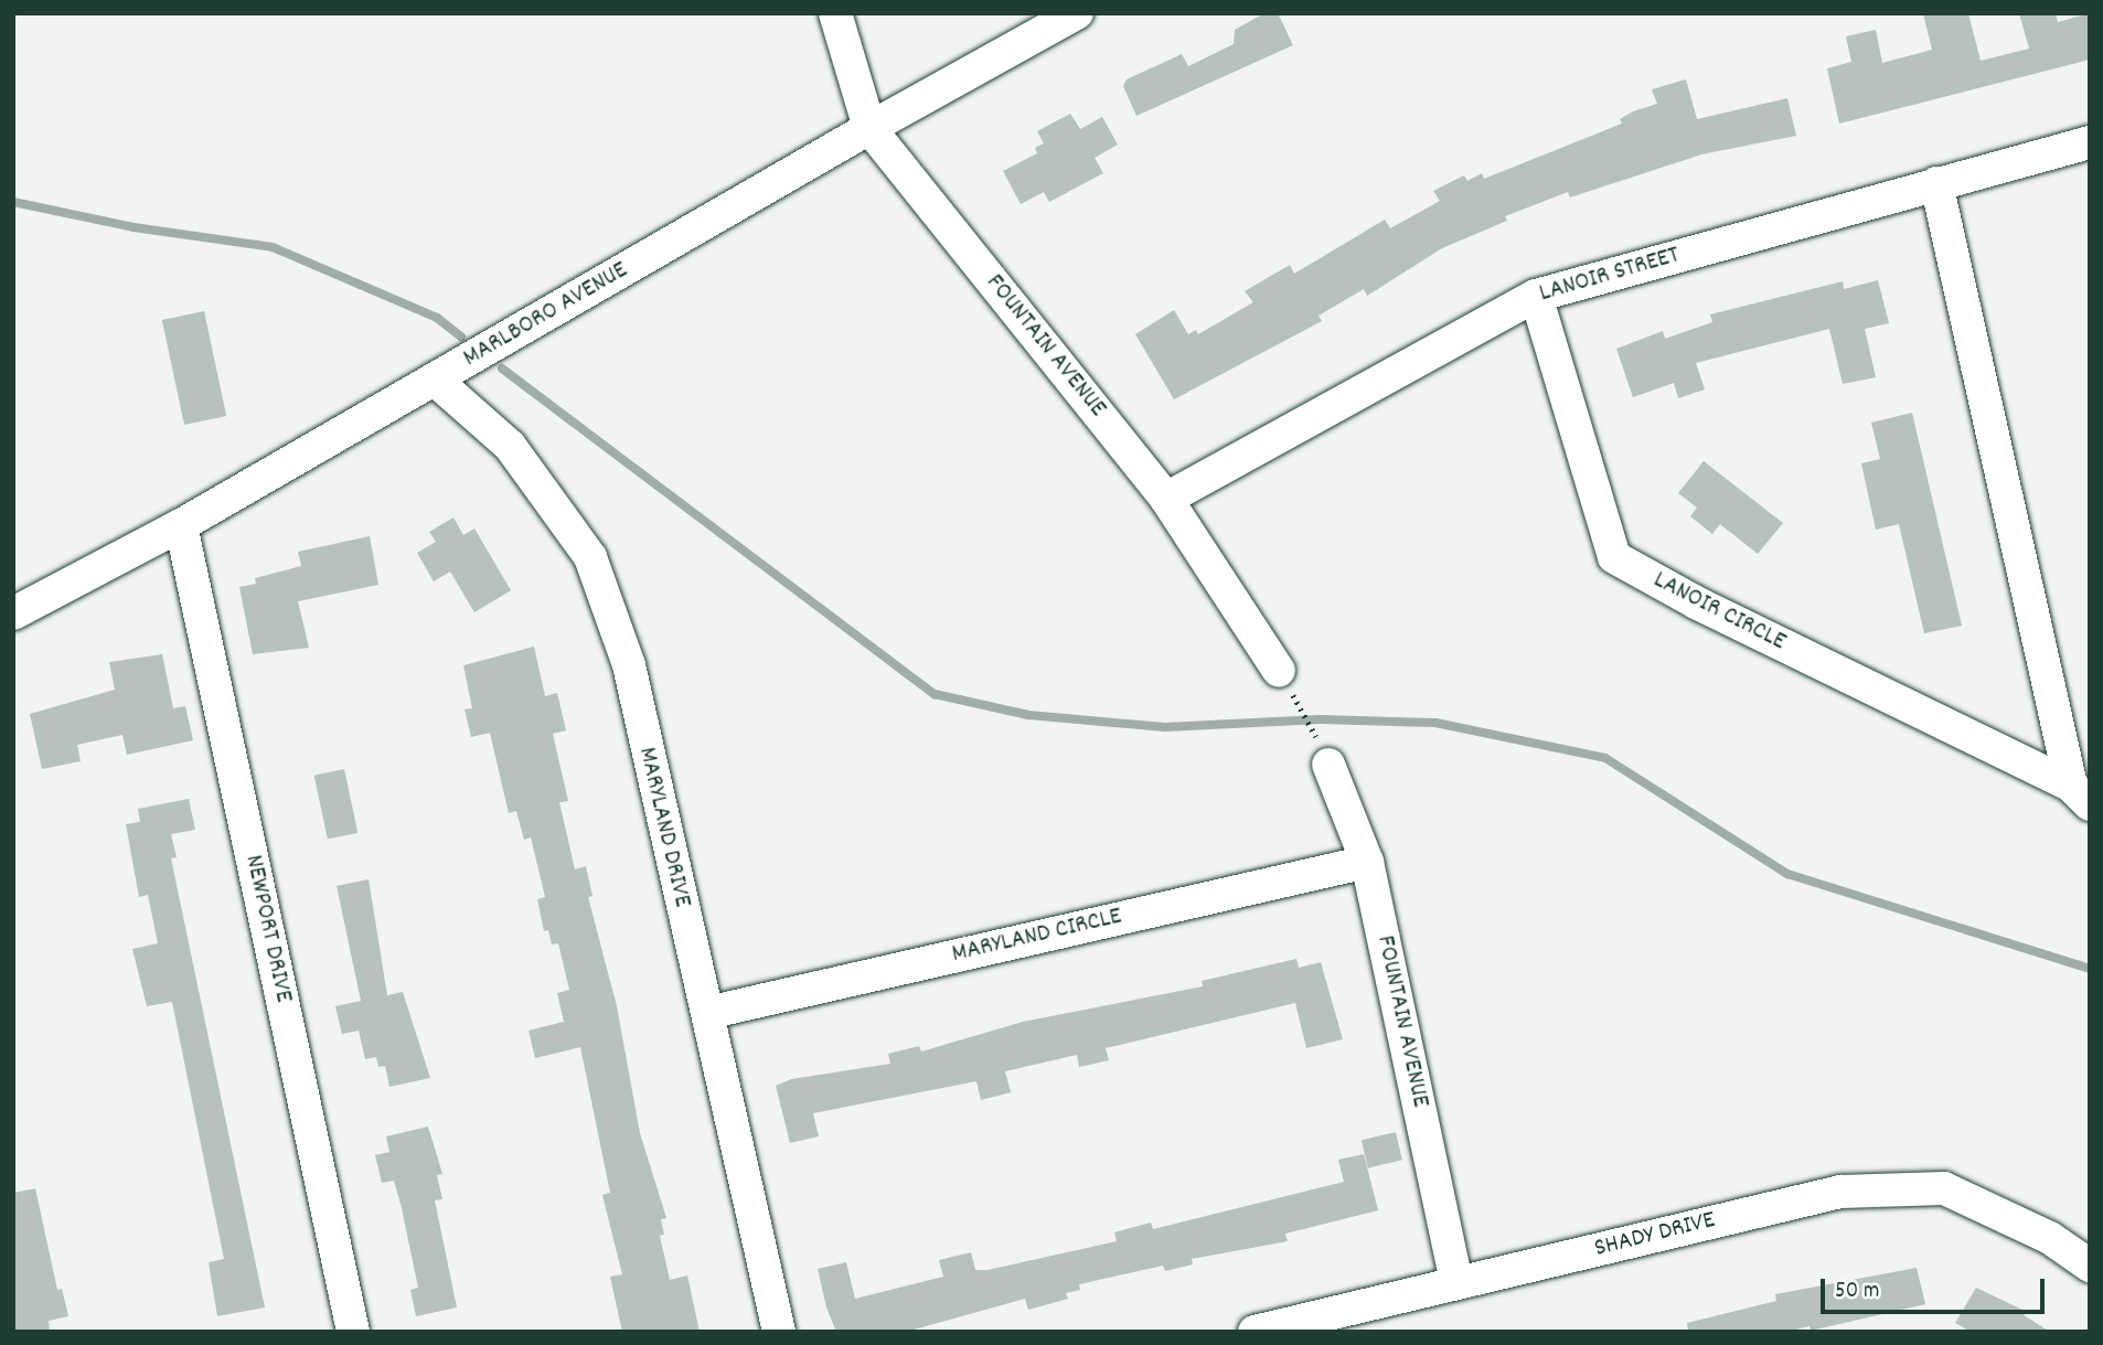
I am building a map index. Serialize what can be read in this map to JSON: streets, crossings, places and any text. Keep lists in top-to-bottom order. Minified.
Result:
{"streets":{"street":["LANOIR STREET","MARLBORO AVENUE","FOUNTAIN AVENUE","LANOIR CIRCLE","MARYLAND DRIVE","NEWPORT DRIVE","MARYLAND CIRCLE","SHADY DRIVE"]},"crossings":[["LANOIR STREET","FOUNTAIN AVENUE"],["LANOIR STREET","LANOIR CIRCLE"],["MARLBORO AVENUE","FOUNTAIN AVENUE"],["MARLBORO AVENUE","MARYLAND DRIVE"],["MARLBORO AVENUE","NEWPORT DRIVE"],["FOUNTAIN AVENUE","MARYLAND CIRCLE"],["FOUNTAIN AVENUE","SHADY DRIVE"],["MARYLAND DRIVE","MARYLAND CIRCLE"]],"scale_bar":"50 m"}
